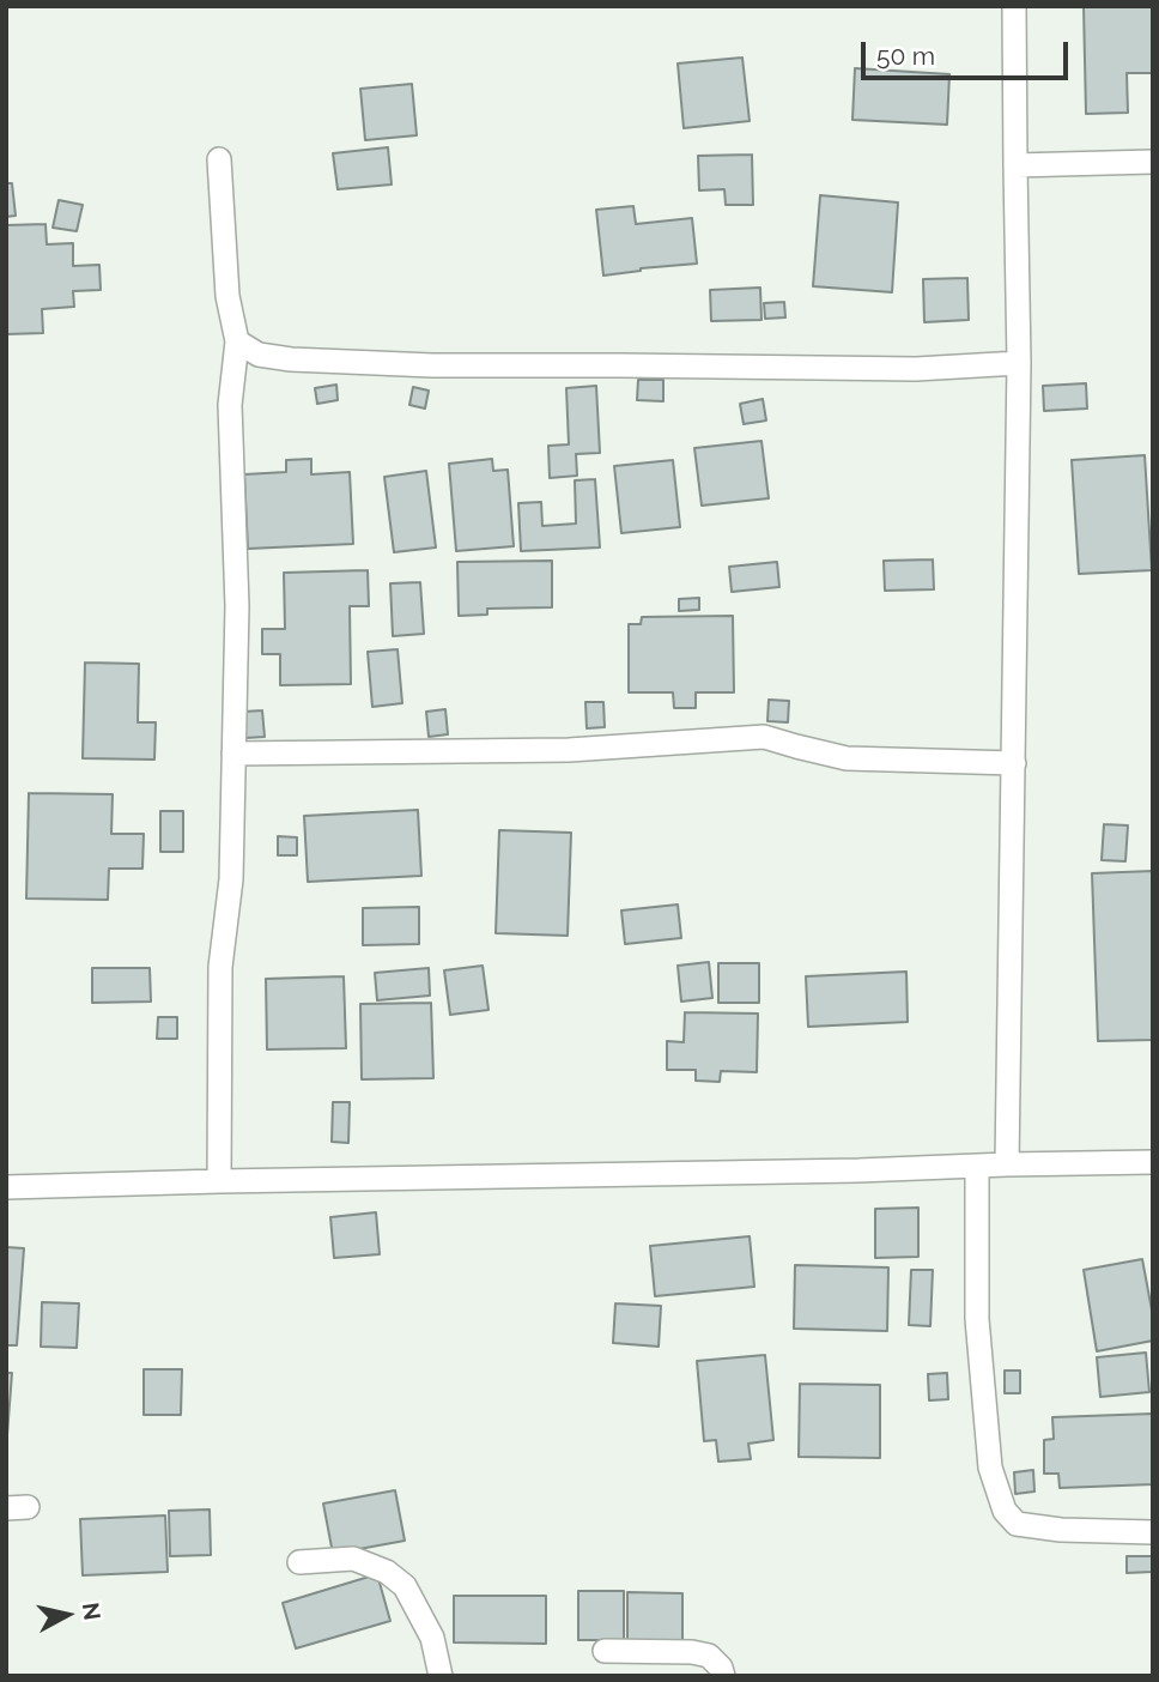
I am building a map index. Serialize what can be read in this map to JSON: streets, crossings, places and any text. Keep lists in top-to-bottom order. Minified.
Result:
{"scale_bar":"50 m","north":"right"}
